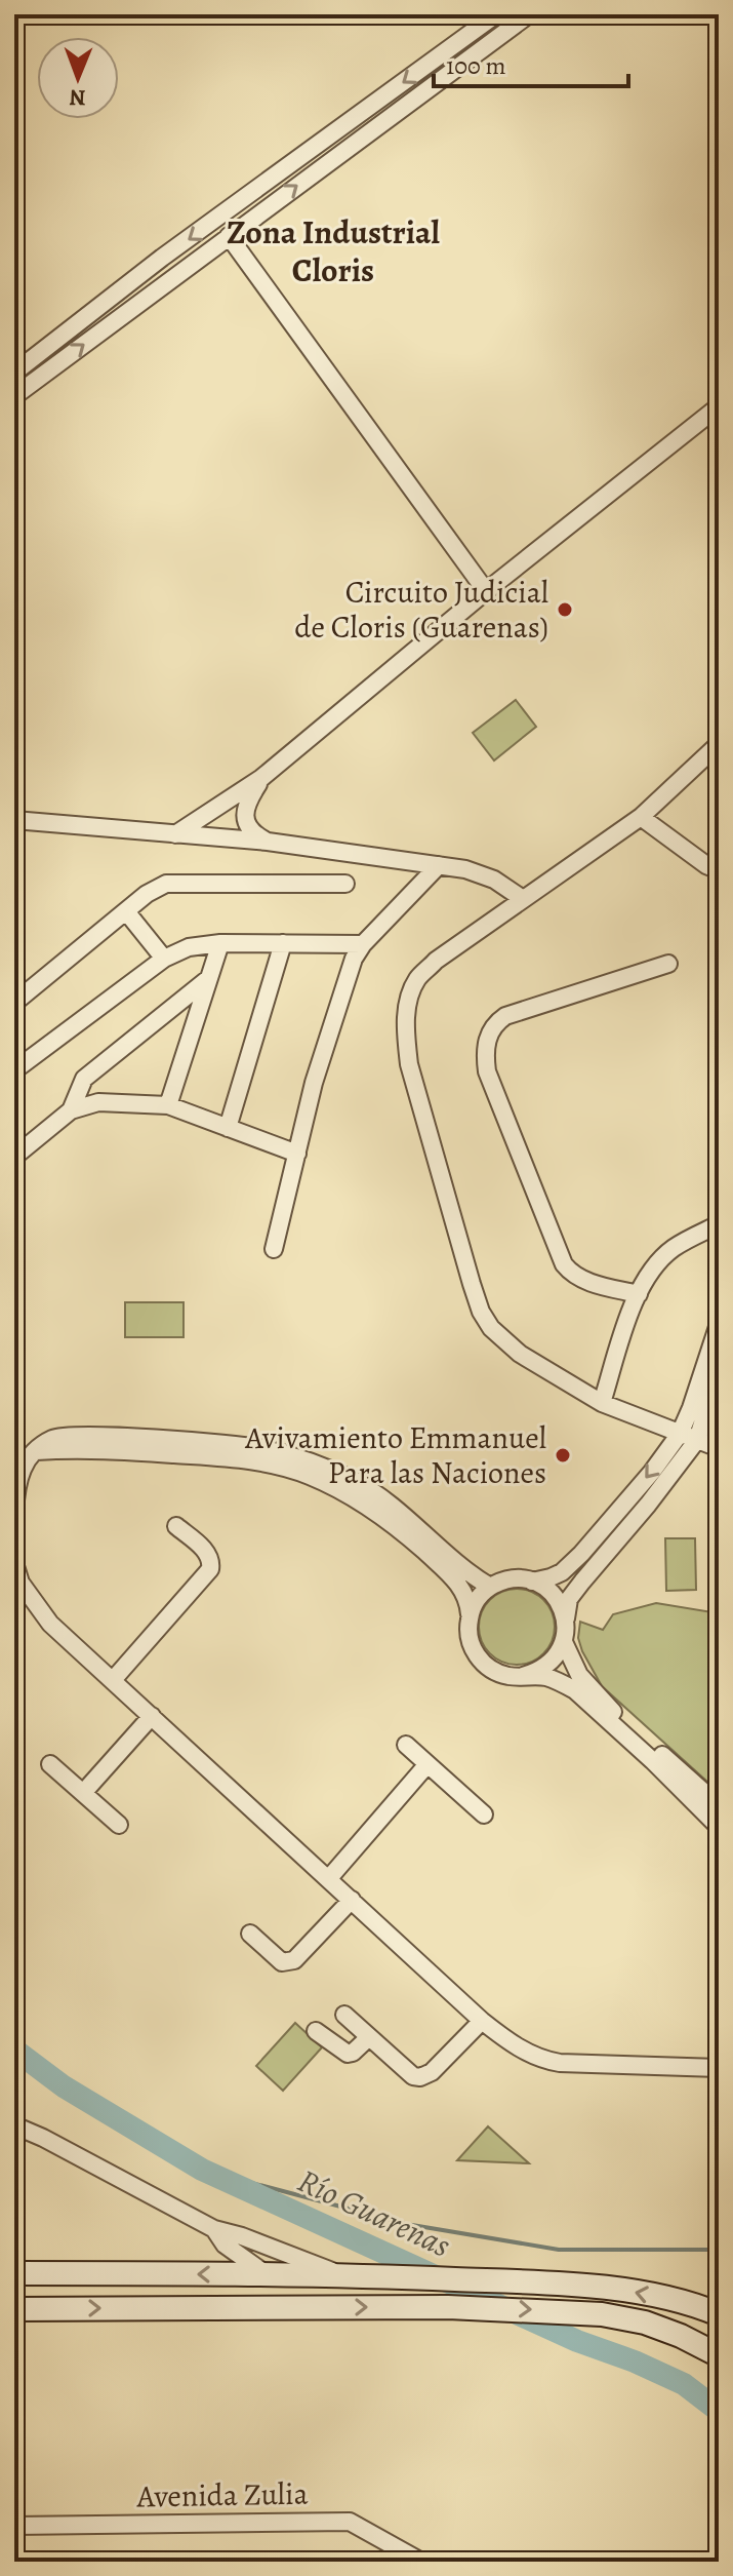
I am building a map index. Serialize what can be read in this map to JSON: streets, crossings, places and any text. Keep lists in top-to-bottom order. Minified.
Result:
{"streets":{"street":["Avenida Zulia"]},"districts":["Zona Industrial Cloris"],"water":["Río Guarenas"],"places":["Circuito Judicial de Cloris (Guarenas)","Avivamiento Emmanuel Para las Naciones"],"scale_bar":"100 m","north":"bottom"}
